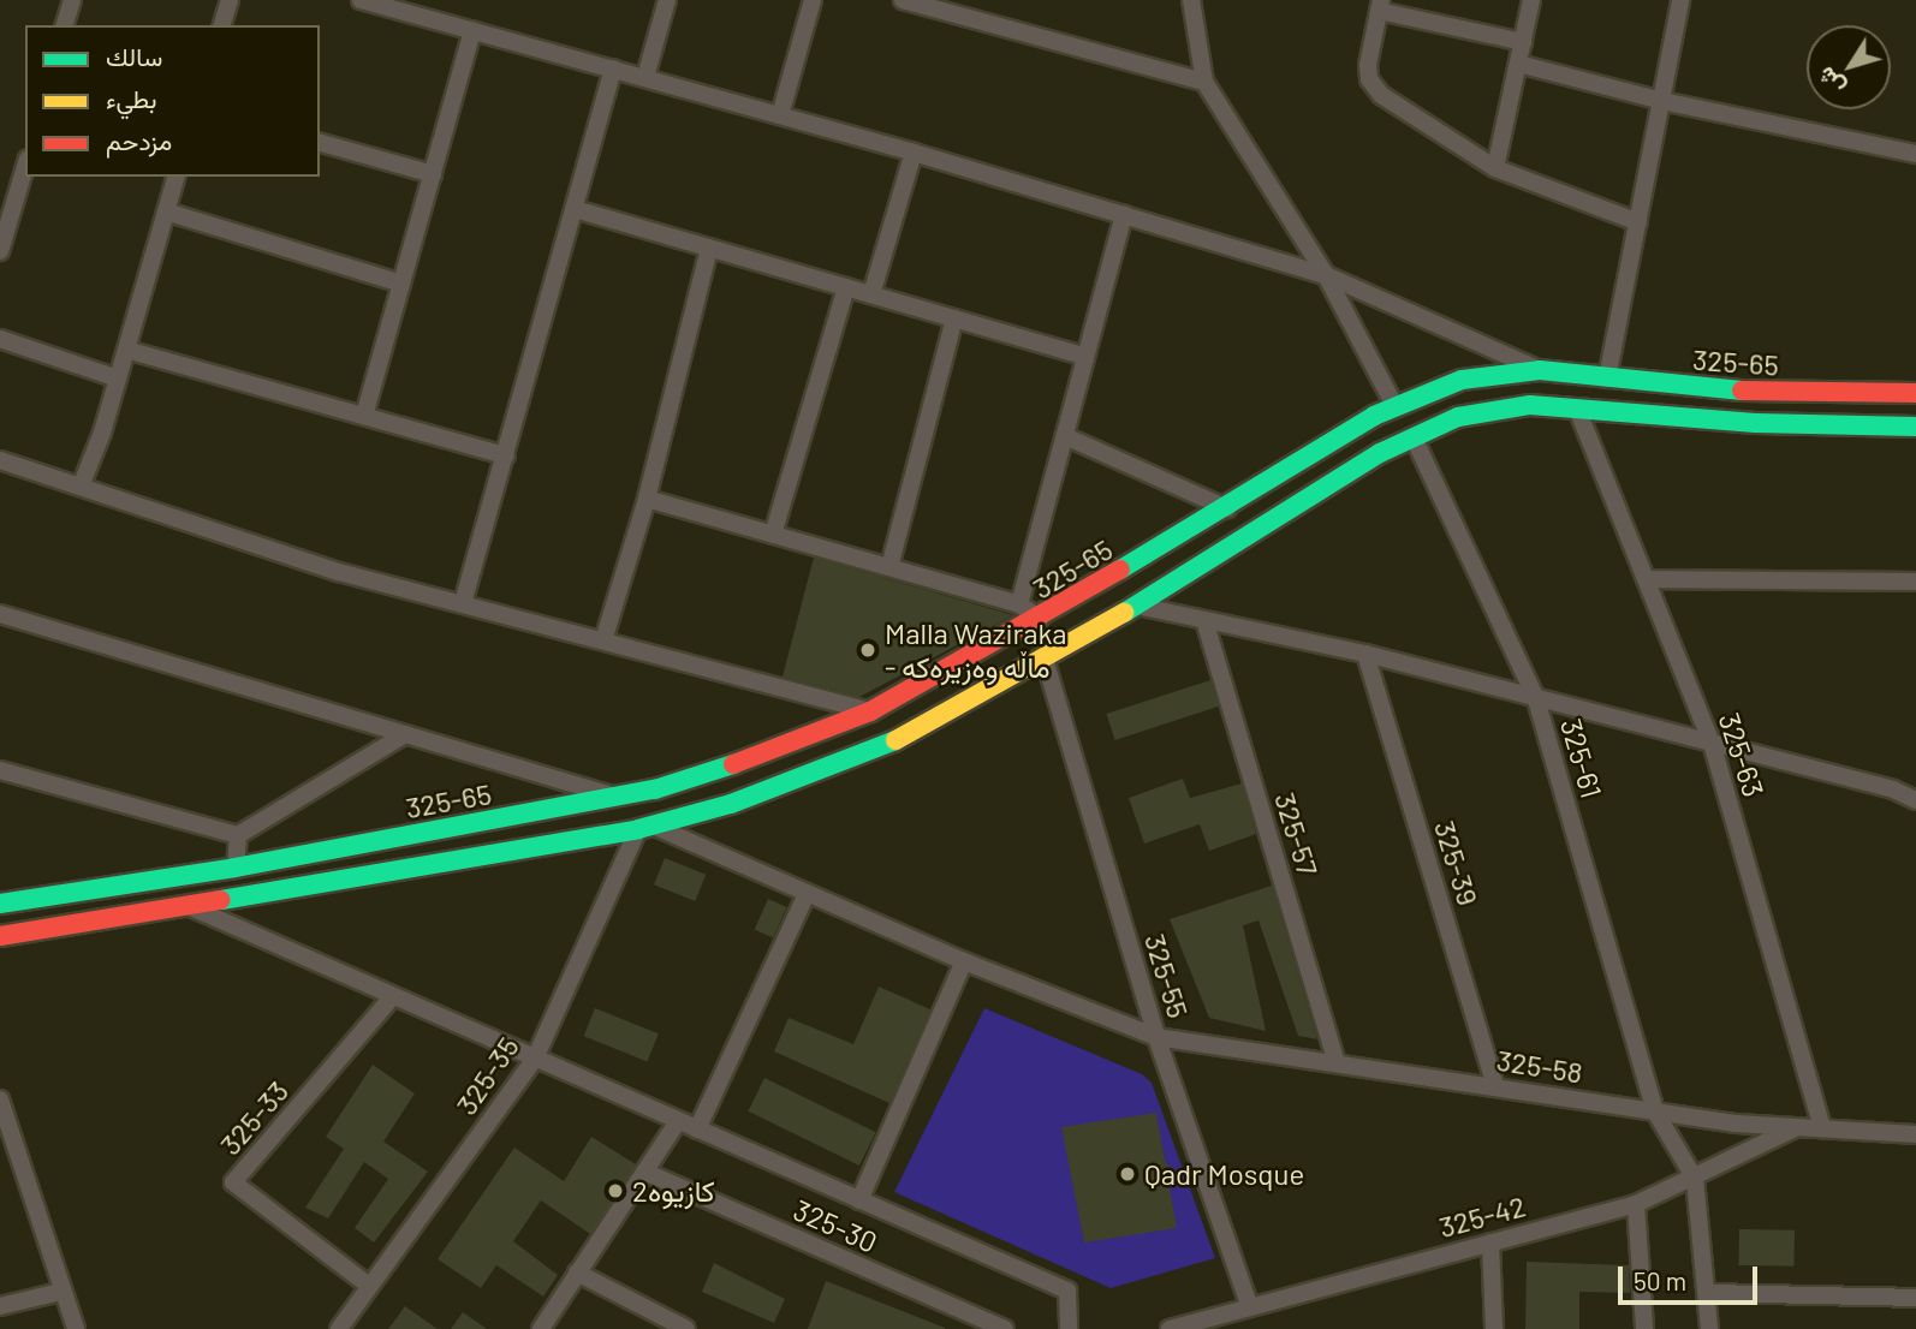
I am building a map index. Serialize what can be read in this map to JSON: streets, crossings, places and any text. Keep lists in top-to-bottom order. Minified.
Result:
{"streets":{"street":["325-65","325-63","325-61","325-57","325-39","325-55","325-58","325-35","325-33","325-42","325-30"]},"crossings":[["325-65","325-63"],["325-65","325-61"],["325-65","325-55"],["325-65","325-58"],["325-65","325-35"],["325-63","325-58"],["325-61","325-58"],["325-61","325-42"],["325-57","325-58"],["325-39","325-58"],["325-55","325-58"],["325-55","325-42"],["325-58","325-35"],["325-58","325-42"],["325-35","325-33"]],"places":["Malla Waziraka - ماڵە وەزیرەکە","Qadr Mosque","كازيوه2"],"legend":["سالك","بطيء","مزدحم"],"scale_bar":"50 m","north":"bottom left"}
